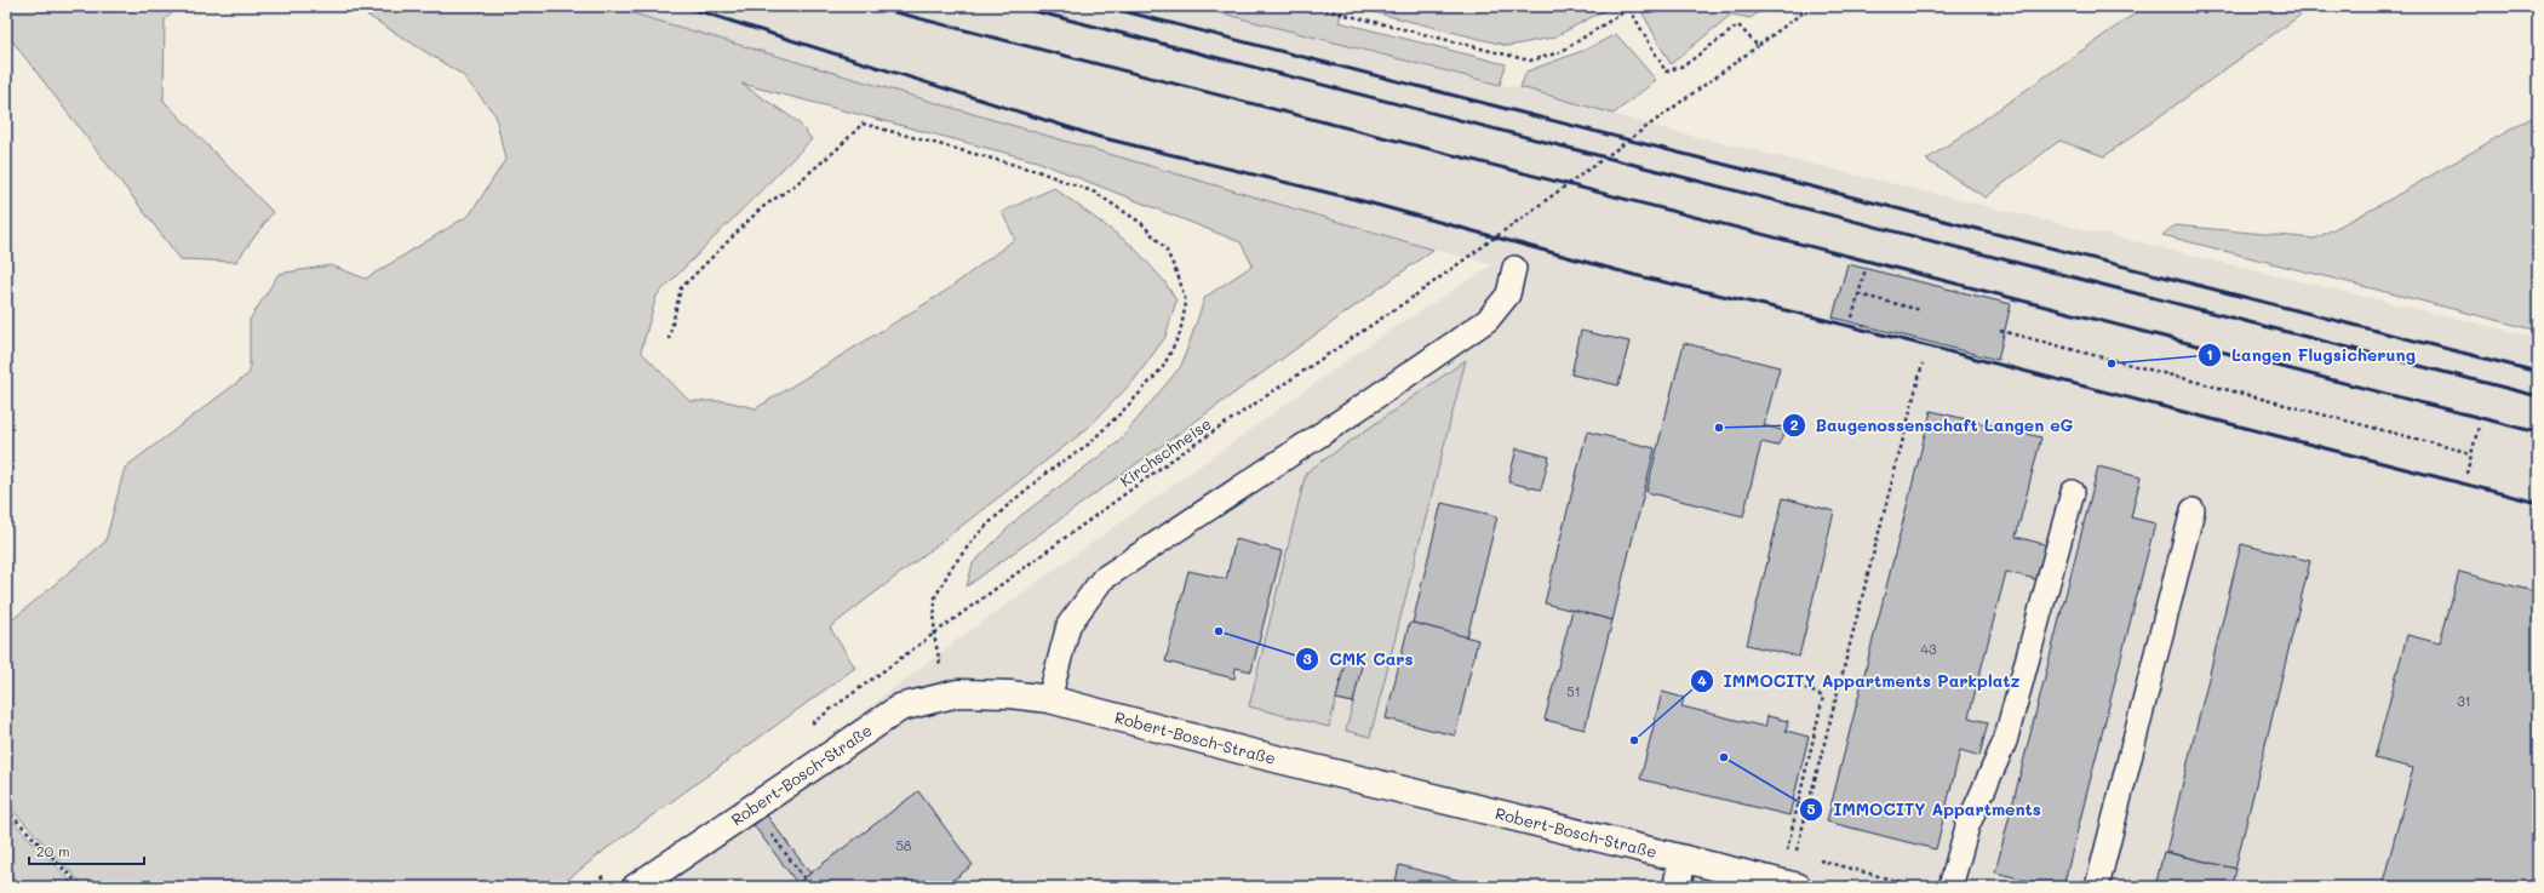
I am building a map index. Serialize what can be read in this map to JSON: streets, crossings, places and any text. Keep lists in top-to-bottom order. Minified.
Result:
{"streets":{"street":["Robert-Bosch-Straße"],"path":["Kirchschneise"]},"places":["Langen Flugsicherung","Baugenossenschaft Langen eG","CMK Cars","IMMOCITY Appartments Parkplatz","IMMOCITY Appartments"],"house_numbers":["43","51","31","58"],"scale_bar":"20 m"}
